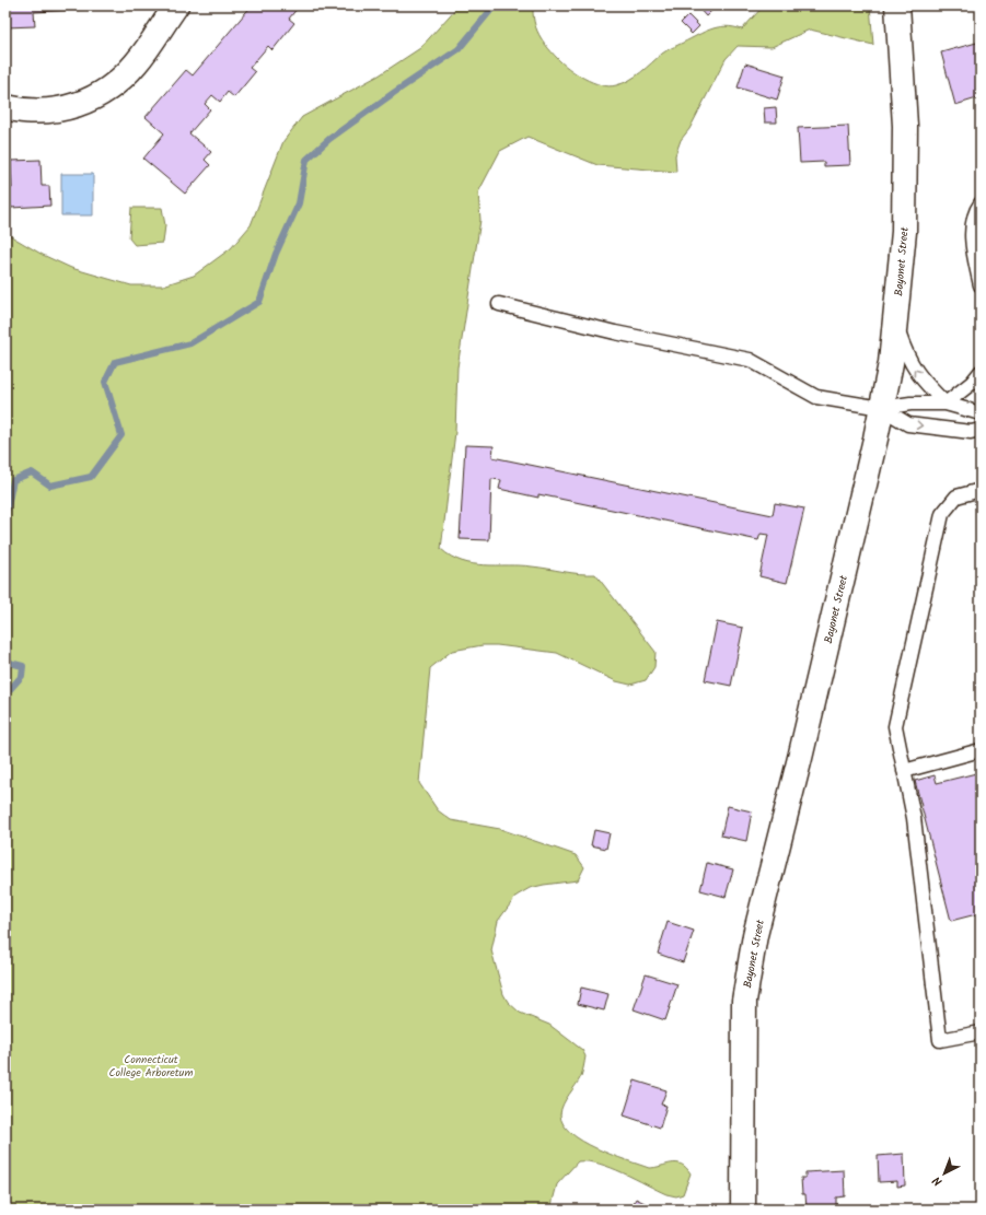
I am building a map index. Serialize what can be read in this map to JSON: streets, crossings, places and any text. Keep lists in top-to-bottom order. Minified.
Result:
{"streets":{"street":["Bayonet Street"]},"parks":["Connecticut College Arboretum"],"north":"bottom left"}
